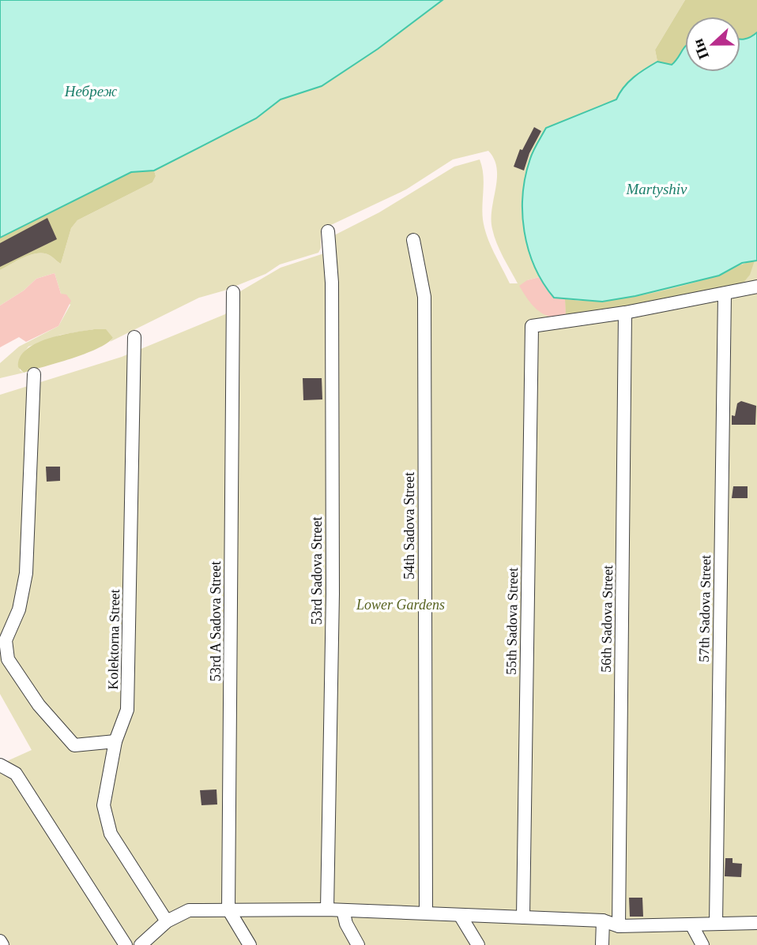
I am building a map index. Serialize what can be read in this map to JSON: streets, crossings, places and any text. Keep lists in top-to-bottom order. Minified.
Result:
{"streets":{"street":["54th Sadova Street","53rd Sadova Street","57th Sadova Street","56th Sadova Street","53rd A Sadova Street","55th Sadova Street","Kolektorna Street"]},"crossings":[["56th Sadova Street","55th Sadova Street"]],"water":["Небреж","Martyshiv"],"parks":["Lower Gardens"],"north":"left"}
